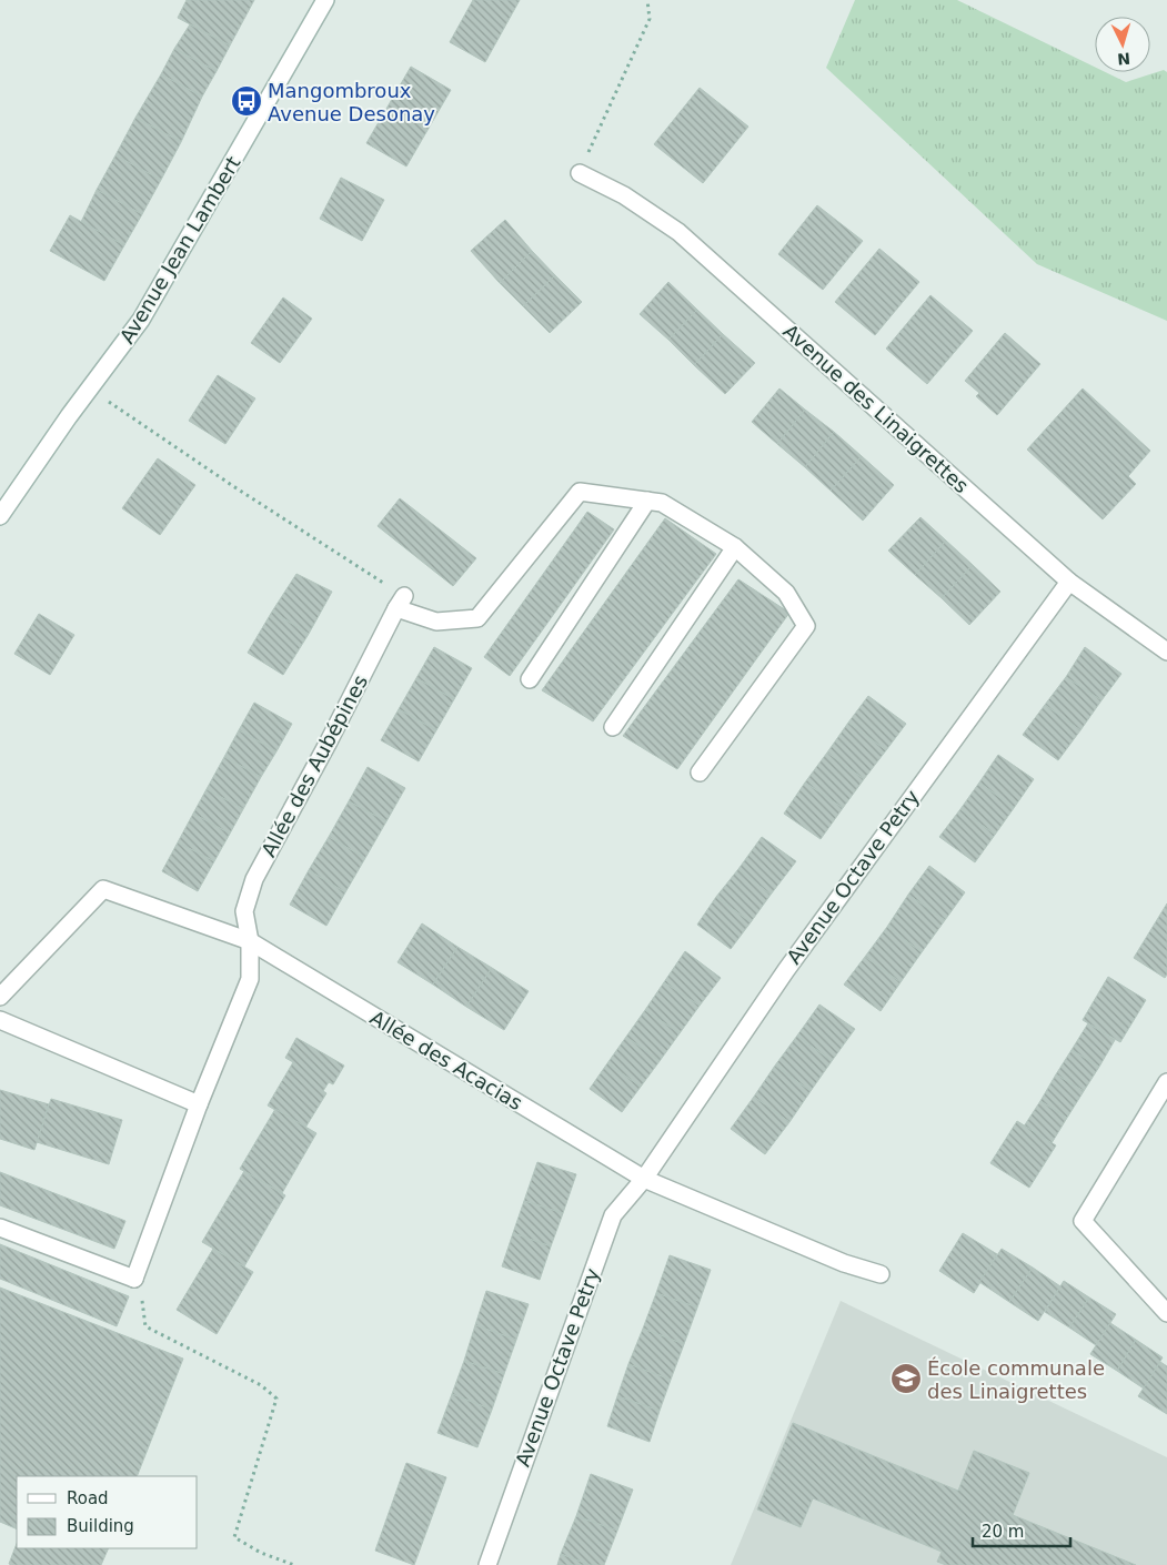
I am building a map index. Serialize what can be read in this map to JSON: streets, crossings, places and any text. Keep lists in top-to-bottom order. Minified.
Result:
{"streets":{"street":["Avenue Jean Lambert","Avenue des Linaigrettes","Allée des Aubépines","Avenue Octave Petry","Allée des Acacias"]},"crossings":[["Avenue des Linaigrettes","Avenue Octave Petry"],["Allée des Aubépines","Allée des Acacias"],["Avenue Octave Petry","Allée des Acacias"]],"places":{"bus stop":["Mangombroux Avenue Desonay"],"school or university":["École communale des Linaigrettes"]},"legend":["Road","Building"],"scale_bar":"20 m","north":"bottom"}
